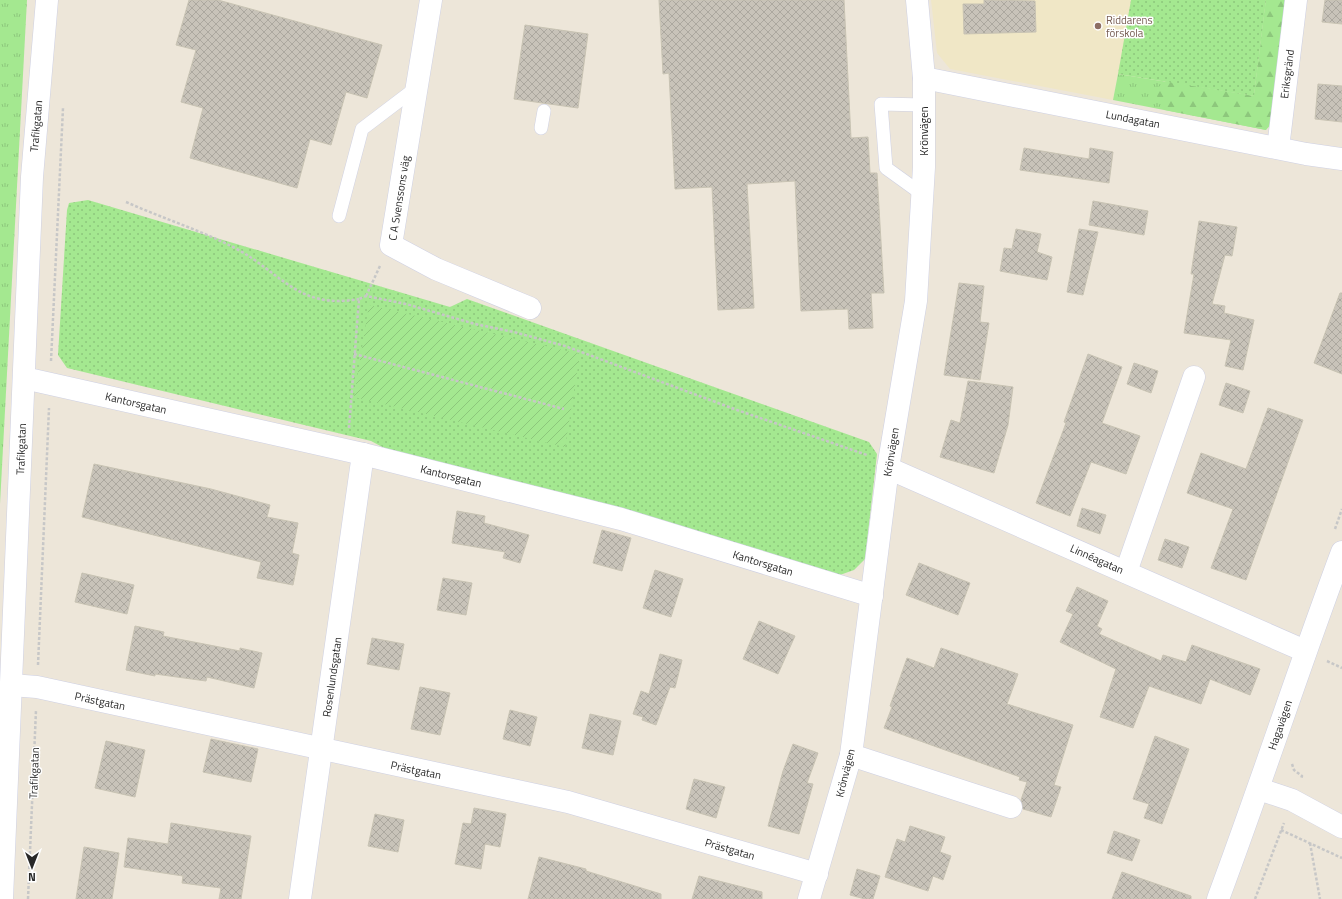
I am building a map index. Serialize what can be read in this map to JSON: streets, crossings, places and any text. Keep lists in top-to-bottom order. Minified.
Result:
{"streets":{"street":["Eriksgränd","Lundagatan","Trafikgatan","Krönvägen","C A Svenssons väg","Kantorsgatan","Linnéagatan","Rosenlundsgatan","Prästgatan","Hagavägen"]},"crossings":[["Eriksgränd","Lundagatan"],["Lundagatan","Krönvägen"],["Trafikgatan","Kantorsgatan"],["Trafikgatan","Prästgatan"],["Krönvägen","Kantorsgatan"],["Krönvägen","Linnéagatan"],["Krönvägen","Prästgatan"],["Kantorsgatan","Rosenlundsgatan"],["Linnéagatan","Hagavägen"],["Rosenlundsgatan","Prästgatan"]],"places":["Riddarens förskola"],"north":"bottom"}
